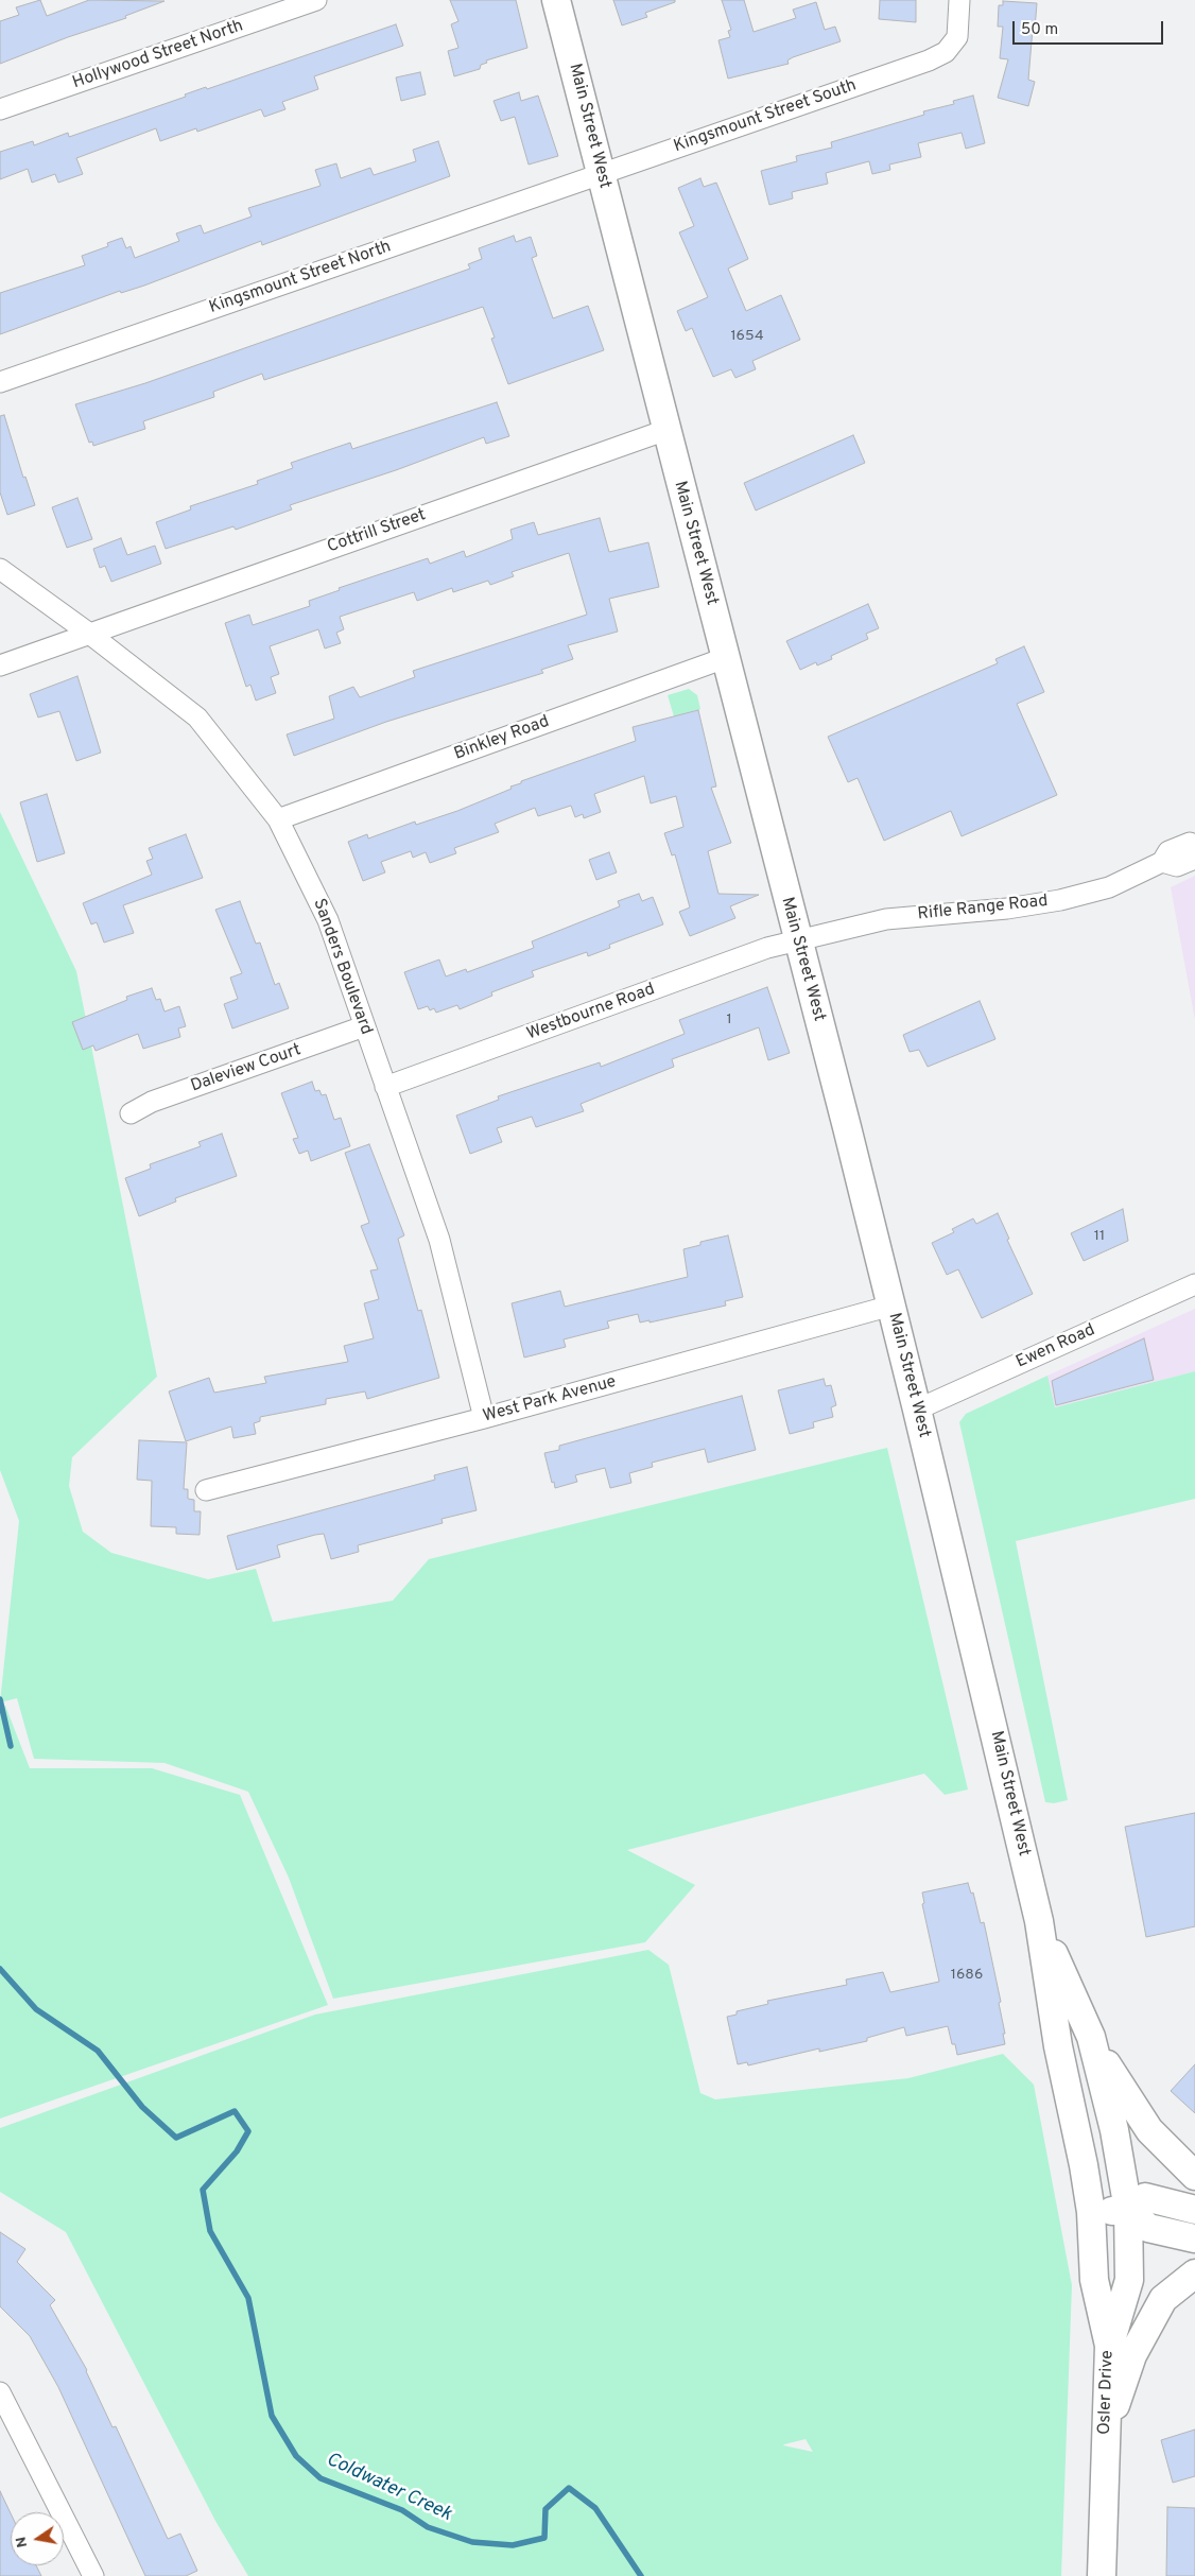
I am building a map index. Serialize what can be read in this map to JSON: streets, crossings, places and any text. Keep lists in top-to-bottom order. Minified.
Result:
{"streets":{"main road":["Main Street West","Osler Drive"],"street":["Hollywood Street North","Kingsmount Street South","Kingsmount Street North","Cottrill Street","Binkley Road","Rifle Range Road","Sanders Boulevard","Westbourne Road","Daleview Court","Ewen Road","West Park Avenue"]},"crossings":[["Kingsmount Street South","Main Street West"],["Kingsmount Street South","Kingsmount Street North"],["Main Street West","Kingsmount Street North"],["Main Street West","Cottrill Street"],["Main Street West","Binkley Road"],["Main Street West","Rifle Range Road"],["Main Street West","Westbourne Road"],["Main Street West","Ewen Road"],["Main Street West","West Park Avenue"],["Main Street West","Osler Drive"],["Cottrill Street","Sanders Boulevard"],["Binkley Road","Sanders Boulevard"],["Rifle Range Road","Westbourne Road"],["Sanders Boulevard","Westbourne Road"],["Sanders Boulevard","Daleview Court"],["Sanders Boulevard","West Park Avenue"]],"water":["Coldwater Creek"],"house_numbers":["1654","1","11","1686"],"scale_bar":"50 m","north":"left"}
